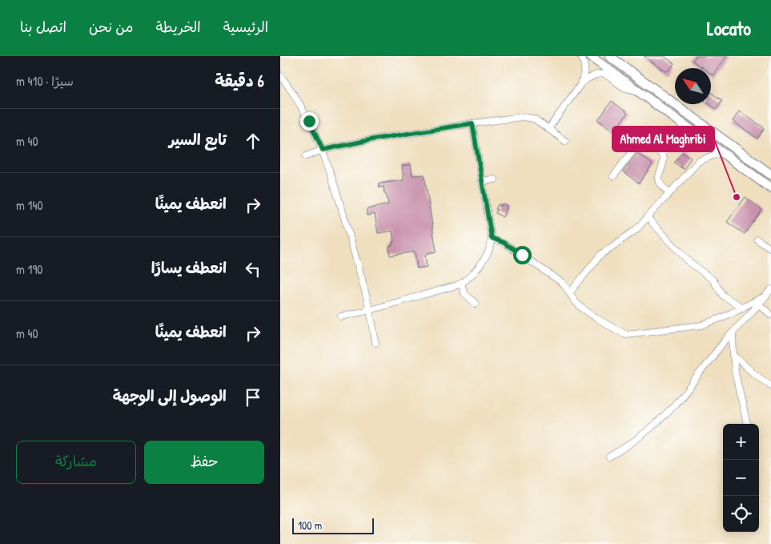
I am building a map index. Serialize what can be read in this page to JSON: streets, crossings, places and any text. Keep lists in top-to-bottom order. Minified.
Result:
{"places":["Ahmed Al Maghribi"],"scale_bar":"100 m","north":"top left","page":{"header":"Locato","nav":["الرئيسية","الخريطة","من نحن","اتصل بنا"],"heading":["6 دقيقة","سيرًا · 410 m"],"list":[["تابع السير","40 m"],["انعطف يمينًا","140 m"],["انعطف يسارًا","190 m"],["انعطف يمينًا","40 m"],"الوصول إلى الوجهة"],"map_buttons":["+","−"],"buttons":["حفظ","مشاركة"],"scale":"100 m"}}
